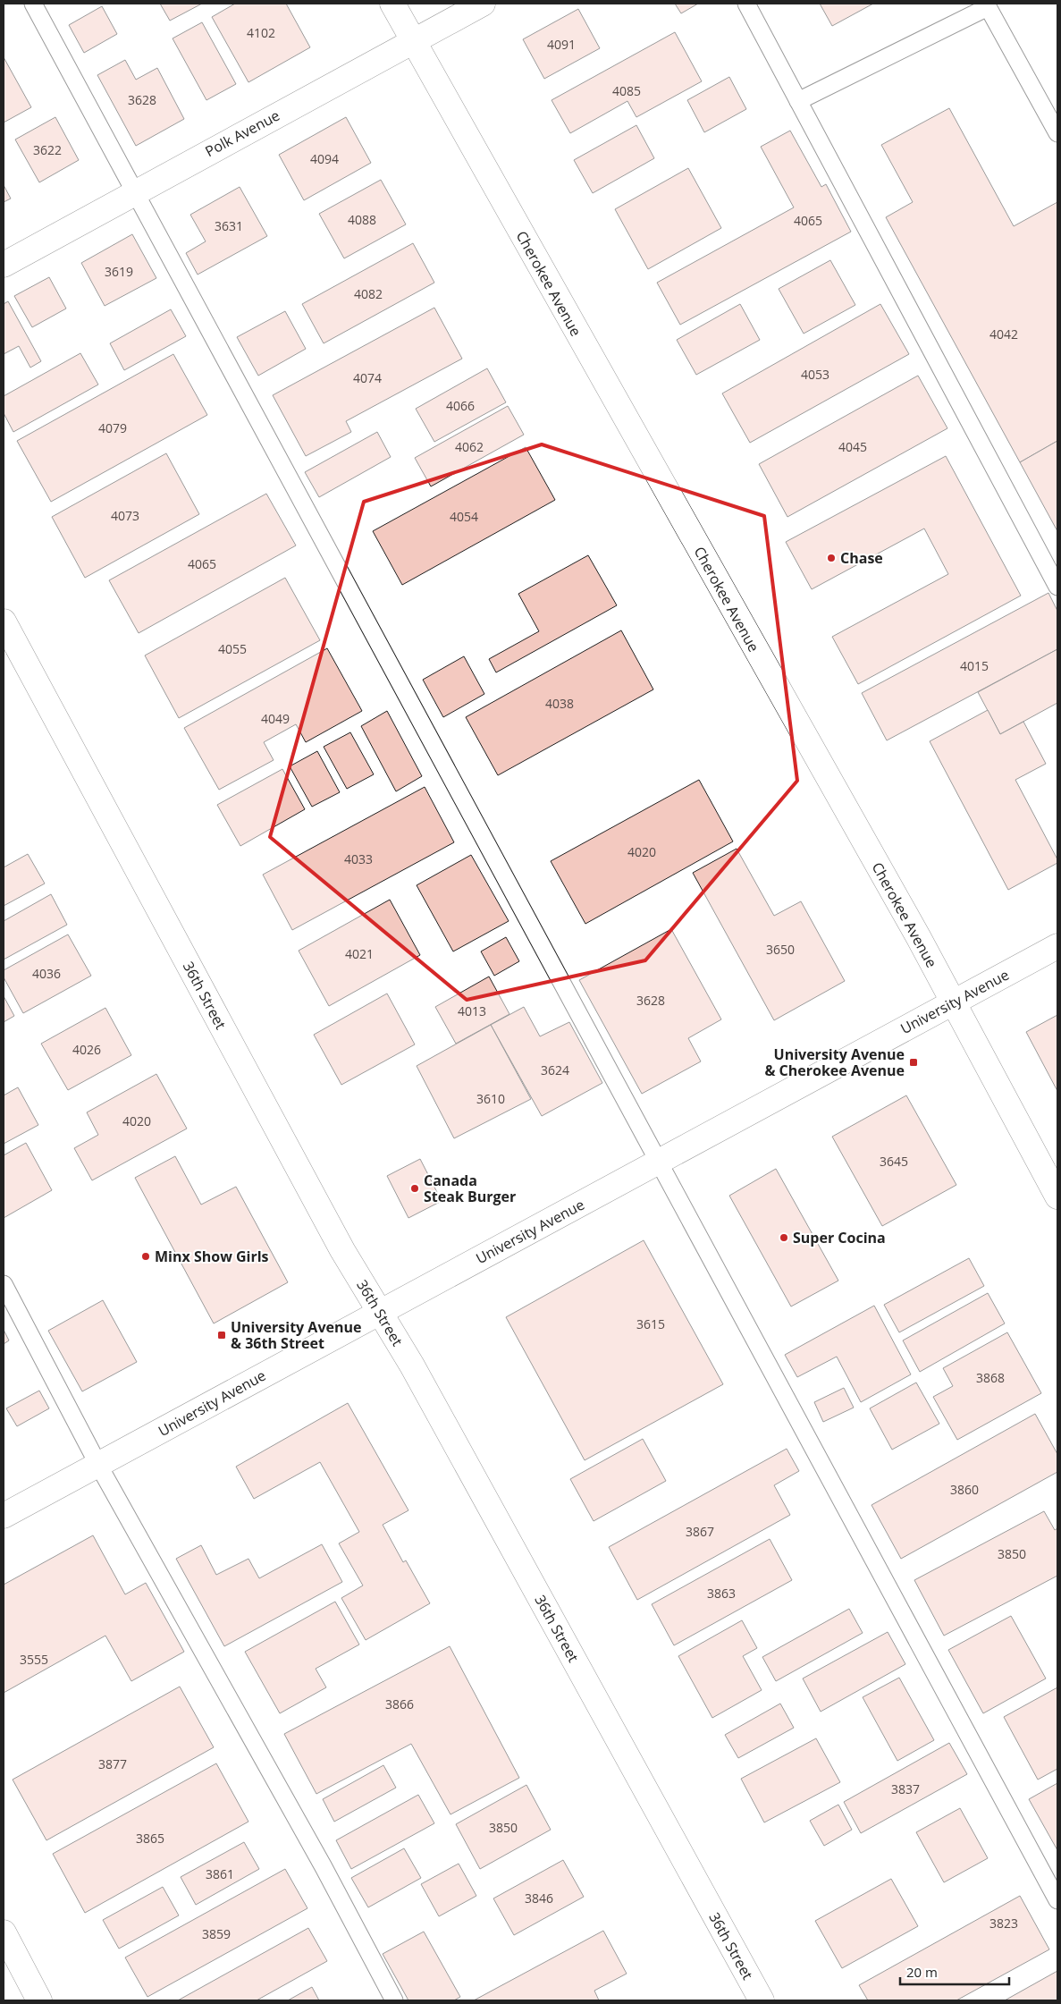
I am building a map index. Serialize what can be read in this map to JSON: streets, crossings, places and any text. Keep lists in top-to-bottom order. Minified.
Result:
{"streets":{"street":["Polk Avenue","Cherokee Avenue","36th Street","University Avenue"]},"crossings":[["Polk Avenue","Cherokee Avenue"],["Cherokee Avenue","University Avenue"],["36th Street","University Avenue"]],"places":{"other":["Chase","Canada Steak Burger","Super Cocina","Minx Show Girls"],"transit":["University Avenue & Cherokee Avenue","University Avenue & 36th Street"]},"house_numbers":["4102","4091","4085","3628","3622","4094","4088","4065","3631","3619","4082","4042","4053","4074","4066","4079","4062","4045","4073","4054","4065","4055","4015","4038","4049","4020","4033","3650","4021","4036","3628","4013","4026","3624","3610","4020","3645","3615","3868","3860","3867","3850","3863","3555","3866","3877","3837","3850","3865","3861","3846","3823","3859"],"scale_bar":"20 m"}
